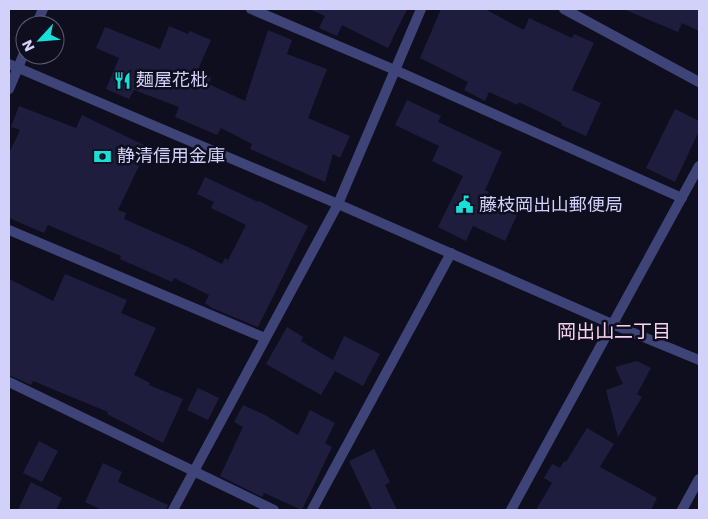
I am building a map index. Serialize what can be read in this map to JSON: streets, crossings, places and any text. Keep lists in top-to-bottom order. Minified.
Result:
{"districts":["岡出山二丁目"],"places":{"restaurant":["麺屋花枇"],"bank":["静清信用金庫"],"public building":["藤枝岡出山郵便局"]},"north":"bottom left"}
